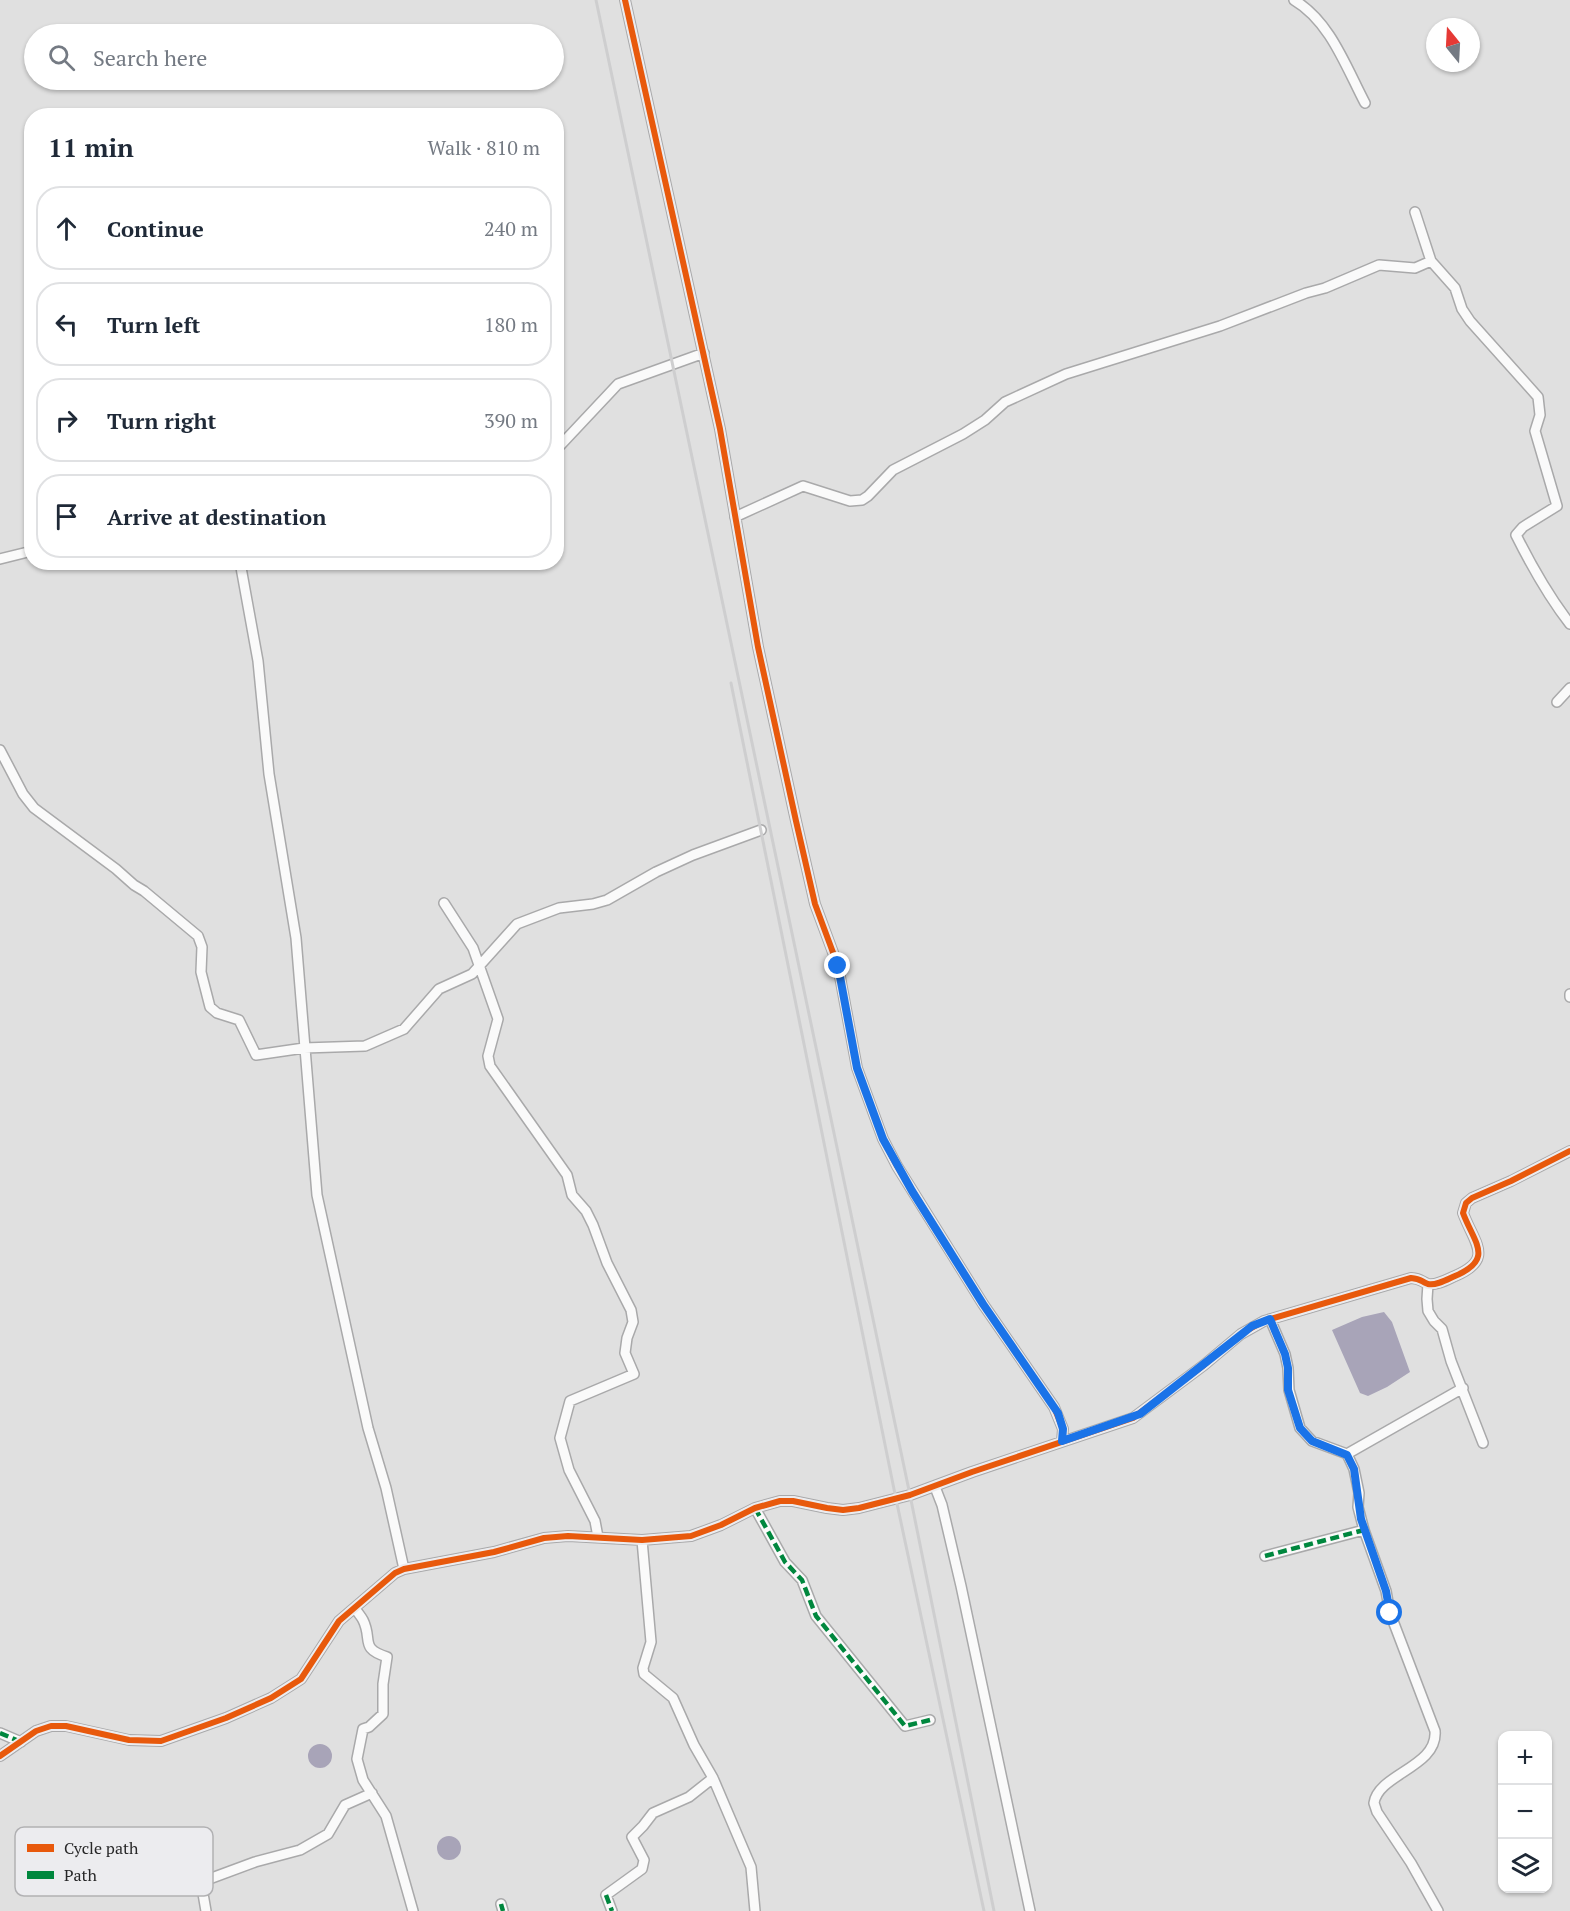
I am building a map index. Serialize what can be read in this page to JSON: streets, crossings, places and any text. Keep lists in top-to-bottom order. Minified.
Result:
{"legend":["Cycle path","Path"],"north":"top","page":{"search":"Search here","heading":["11 min","Walk · 810 m"],"list":[["Continue","240 m"],["Turn left","180 m"],["Turn right","390 m"],"Arrive at destination"],"map_buttons":["+","−"]}}
